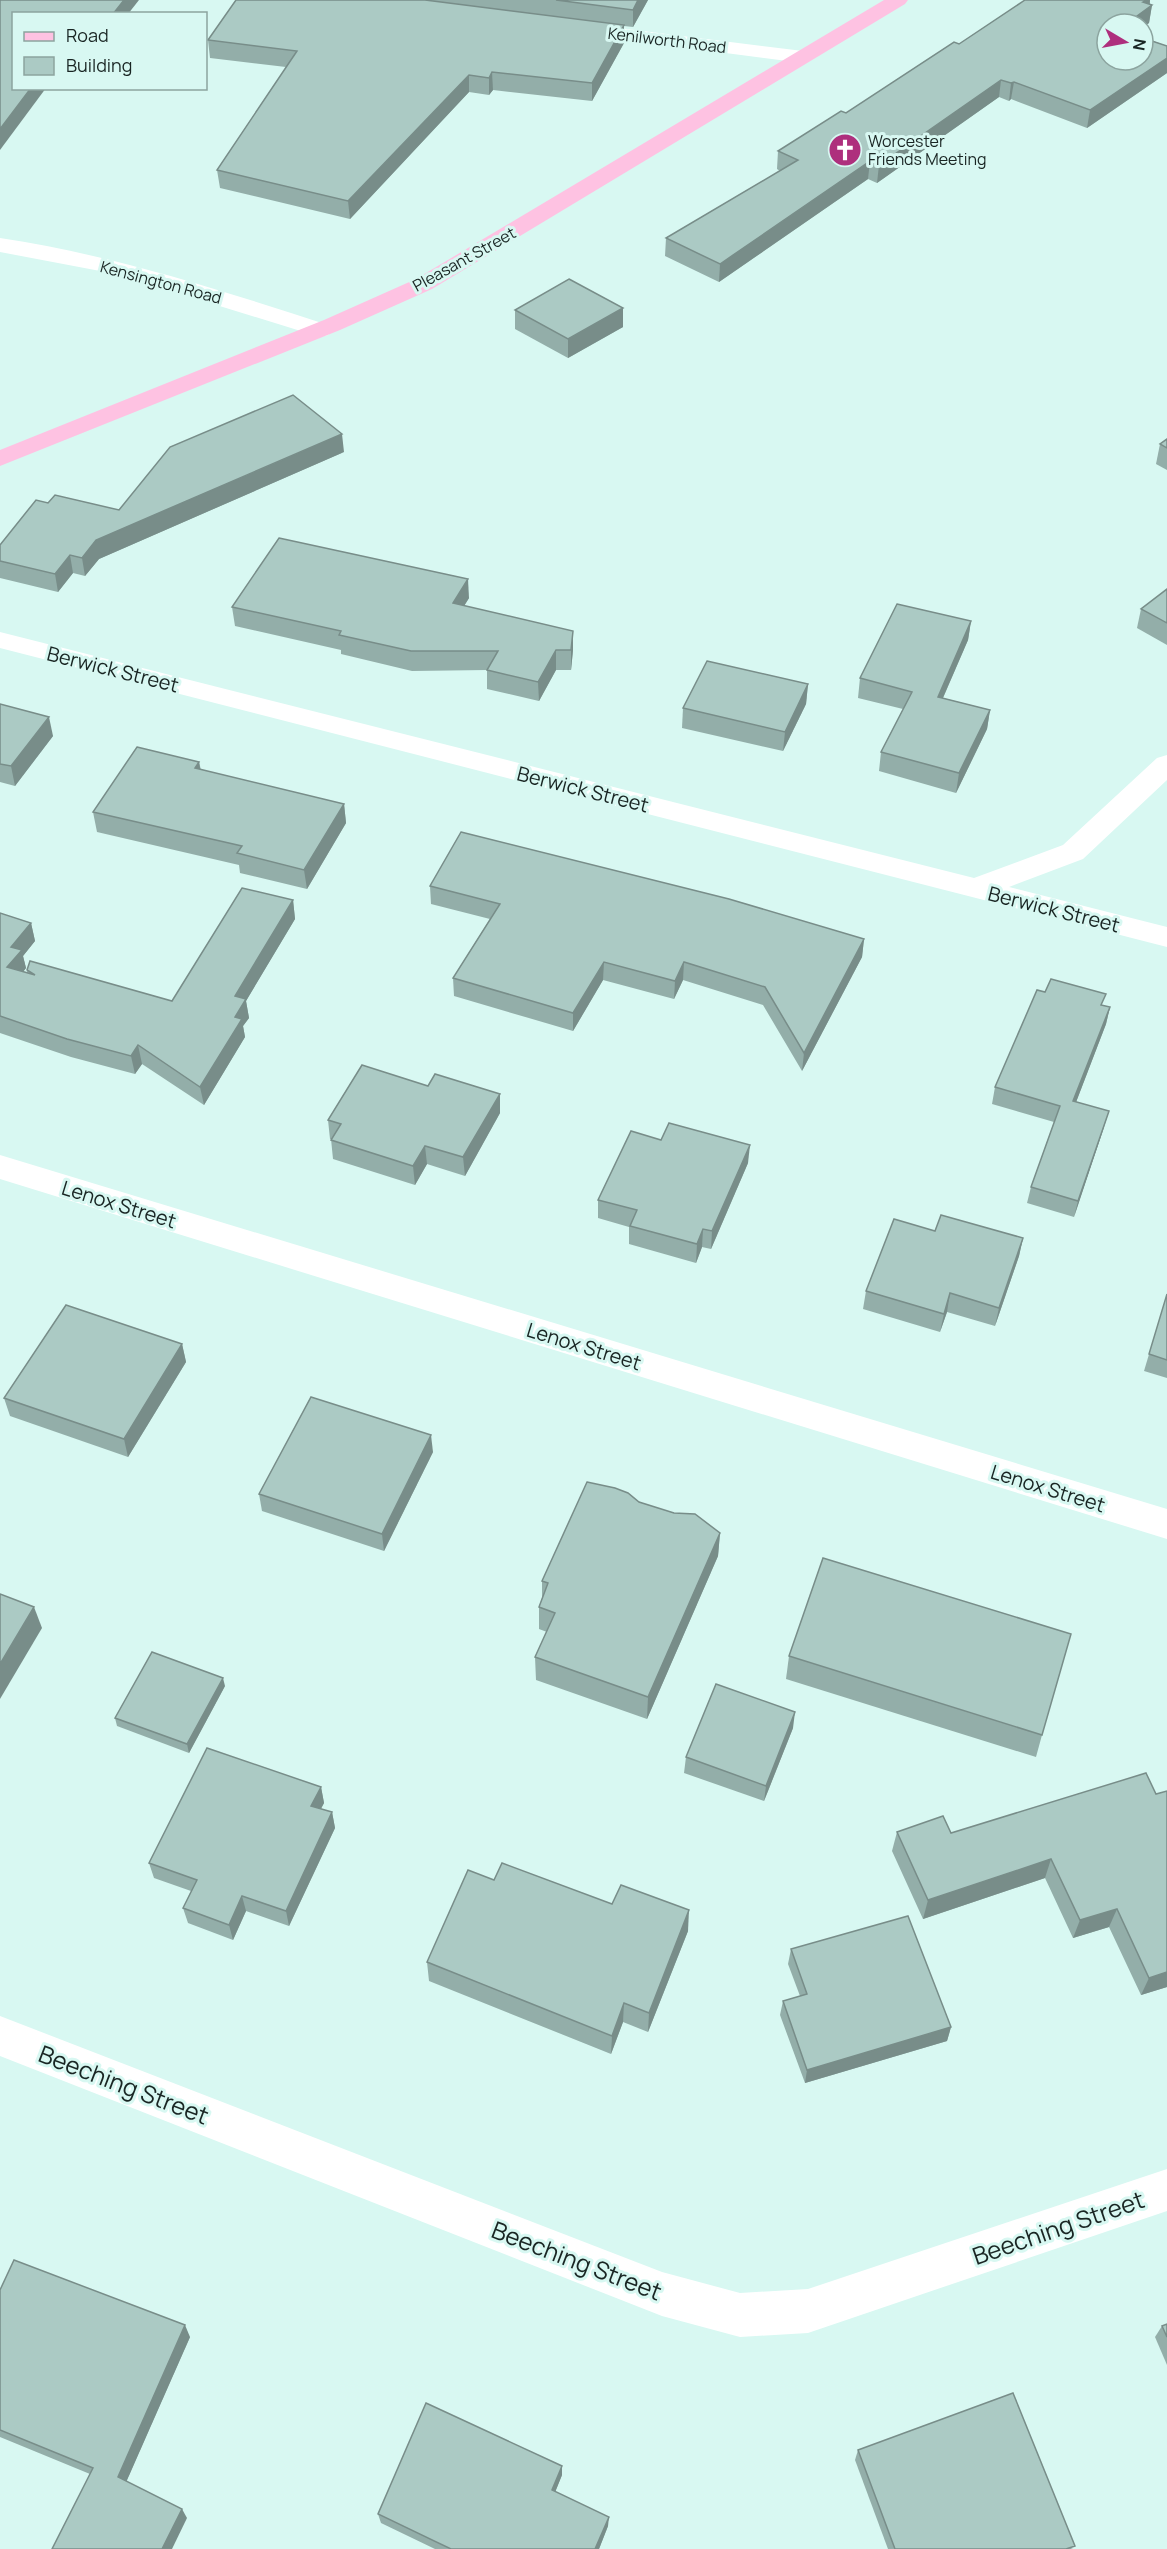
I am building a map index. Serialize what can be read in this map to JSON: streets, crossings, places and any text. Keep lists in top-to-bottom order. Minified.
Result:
{"streets":{"main road":["Pleasant Street"],"street":["Kenilworth Road","Kensington Road","Berwick Street","Lenox Street","Beeching Street"]},"crossings":[["Kenilworth Road","Pleasant Street"],["Pleasant Street","Kensington Road"]],"places":{"church":["Worcester Friends Meeting"]},"legend":["Road","Building"],"north":"right"}
